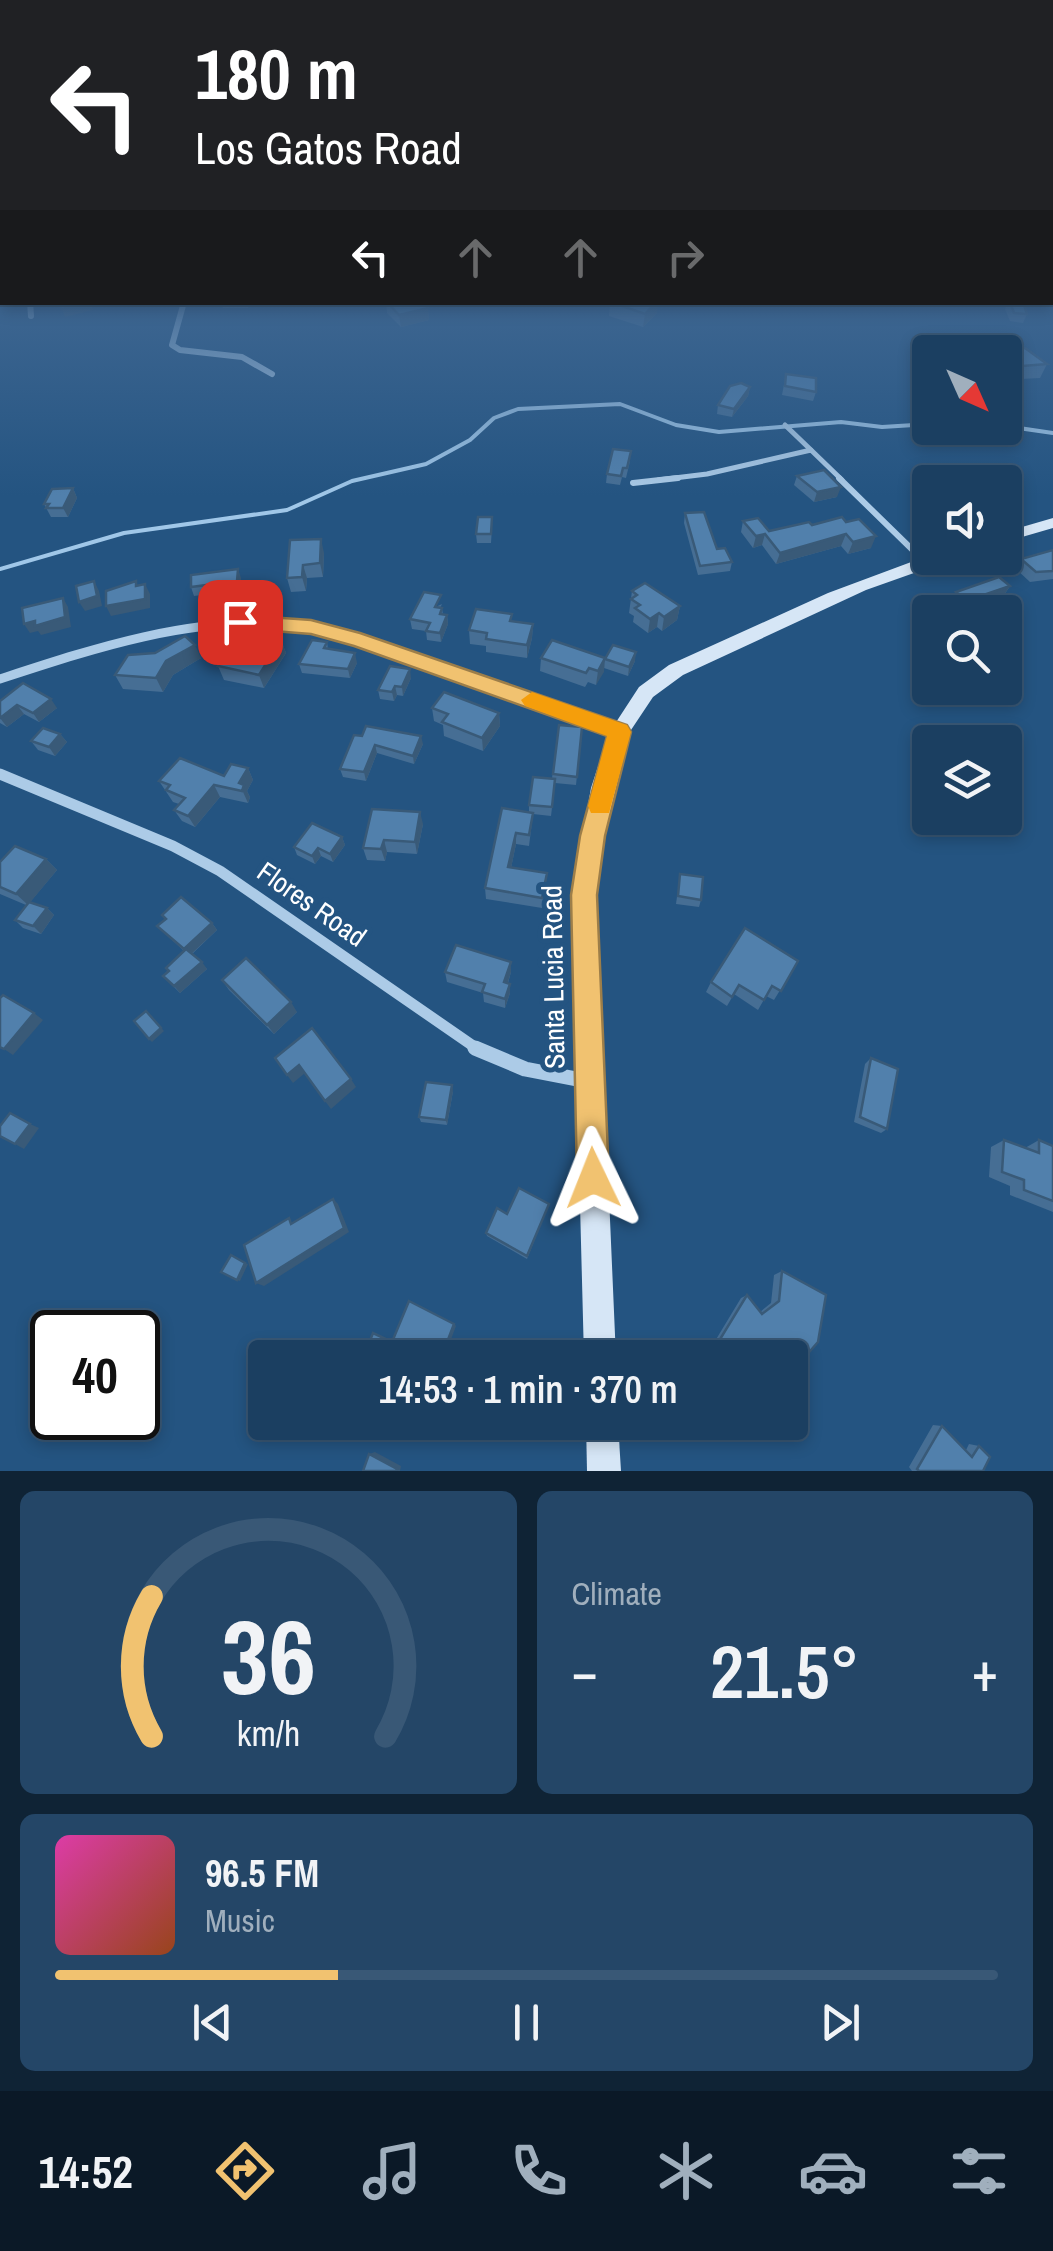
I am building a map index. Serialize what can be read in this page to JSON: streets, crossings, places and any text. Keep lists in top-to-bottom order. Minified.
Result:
{"streets":{"street":["Flores Road","Santa Lucia Road"]},"crossings":[["Flores Road","Santa Lucia Road"]],"north":"bottom right","page":{"turn":["180 m","Los Gatos Road"],"limit":"40","trip":"14:53 · 1 min · 370 m","tile":"Climate","heat":["−","21.5°","+"],"song":["96.5 FM","Music"],"tabs":"14:52","gauge":["36","km/h"]}}
